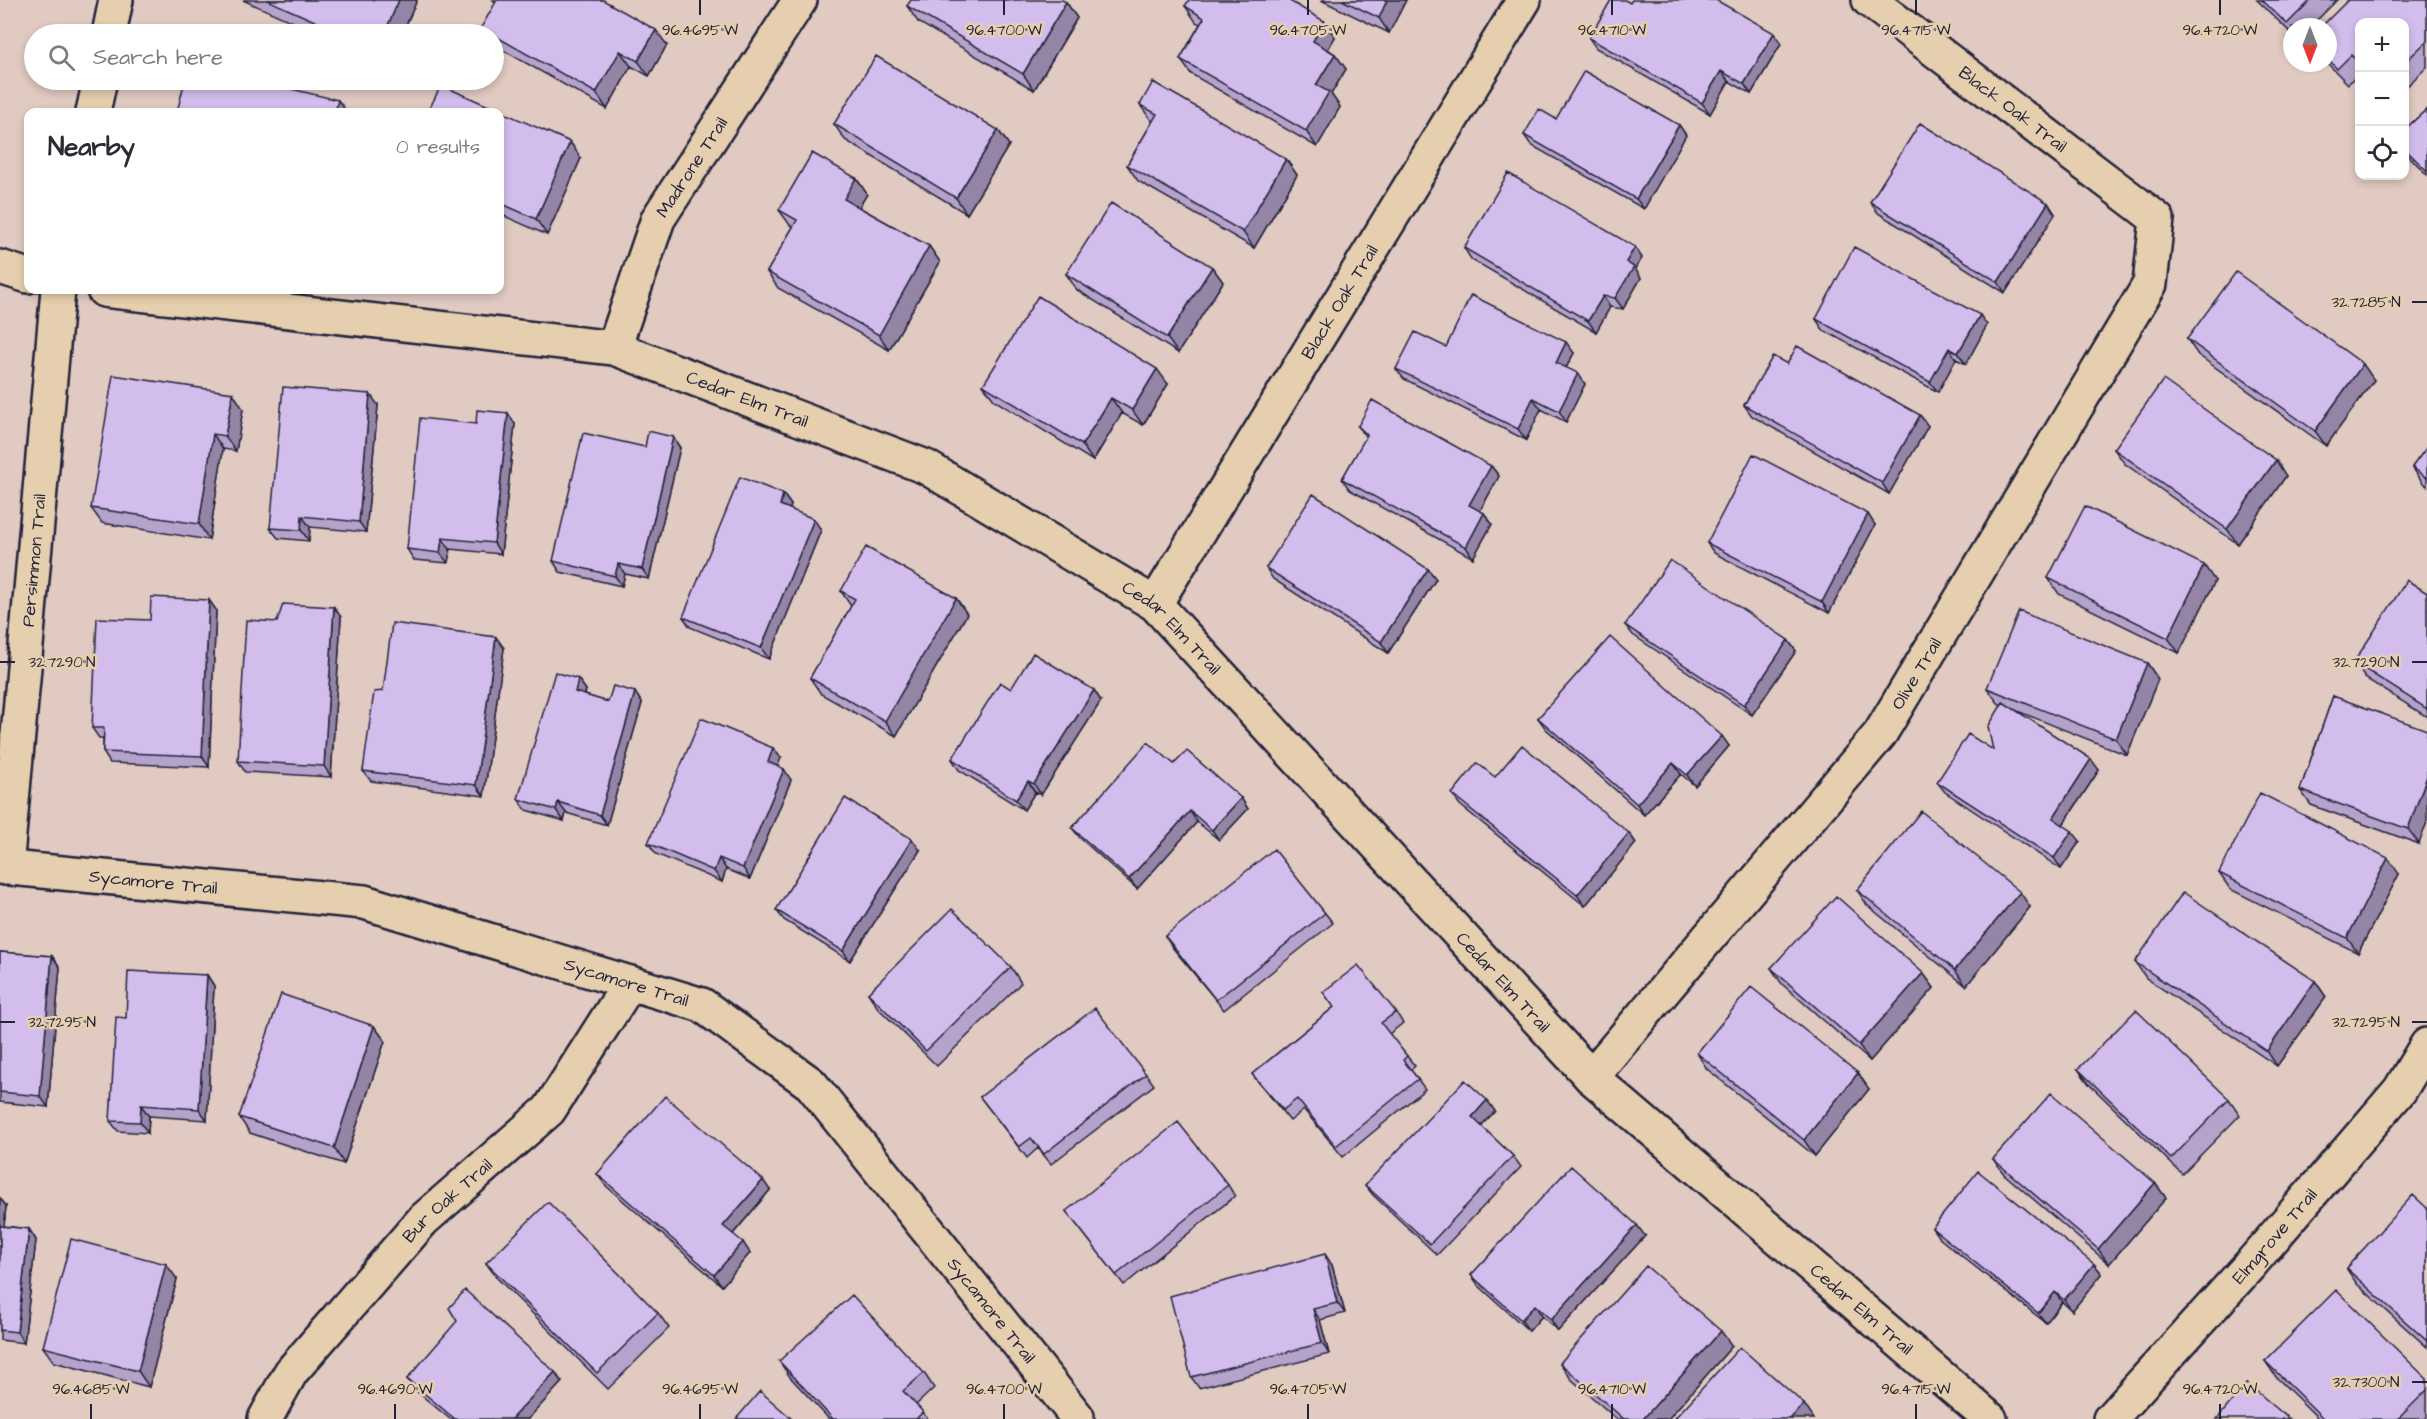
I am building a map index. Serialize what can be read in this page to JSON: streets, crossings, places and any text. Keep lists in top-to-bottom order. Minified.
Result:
{"streets":{"street":["Black Oak Trail","Madrone Trail","Cedar Elm Trail","Persimmon Trail","Olive Trail","Sycamore Trail","Bur Oak Trail","Elmgrove Trail"]},"crossings":[["Black Oak Trail","Cedar Elm Trail"],["Black Oak Trail","Olive Trail"],["Madrone Trail","Cedar Elm Trail"],["Cedar Elm Trail","Olive Trail"],["Persimmon Trail","Sycamore Trail"],["Sycamore Trail","Bur Oak Trail"]],"north":"bottom","page":{"map_buttons":["+","−"],"search":"Search here","heading":["Nearby","0 results"]},"coordinates":["96.4695°W","96.4700°W","96.4705°W","96.4710°W","96.4715°W","96.4720°W","32.7285°N","32.7290°N","32.7295°N","32.7300°N","96.4685°W","96.4690°W"]}
